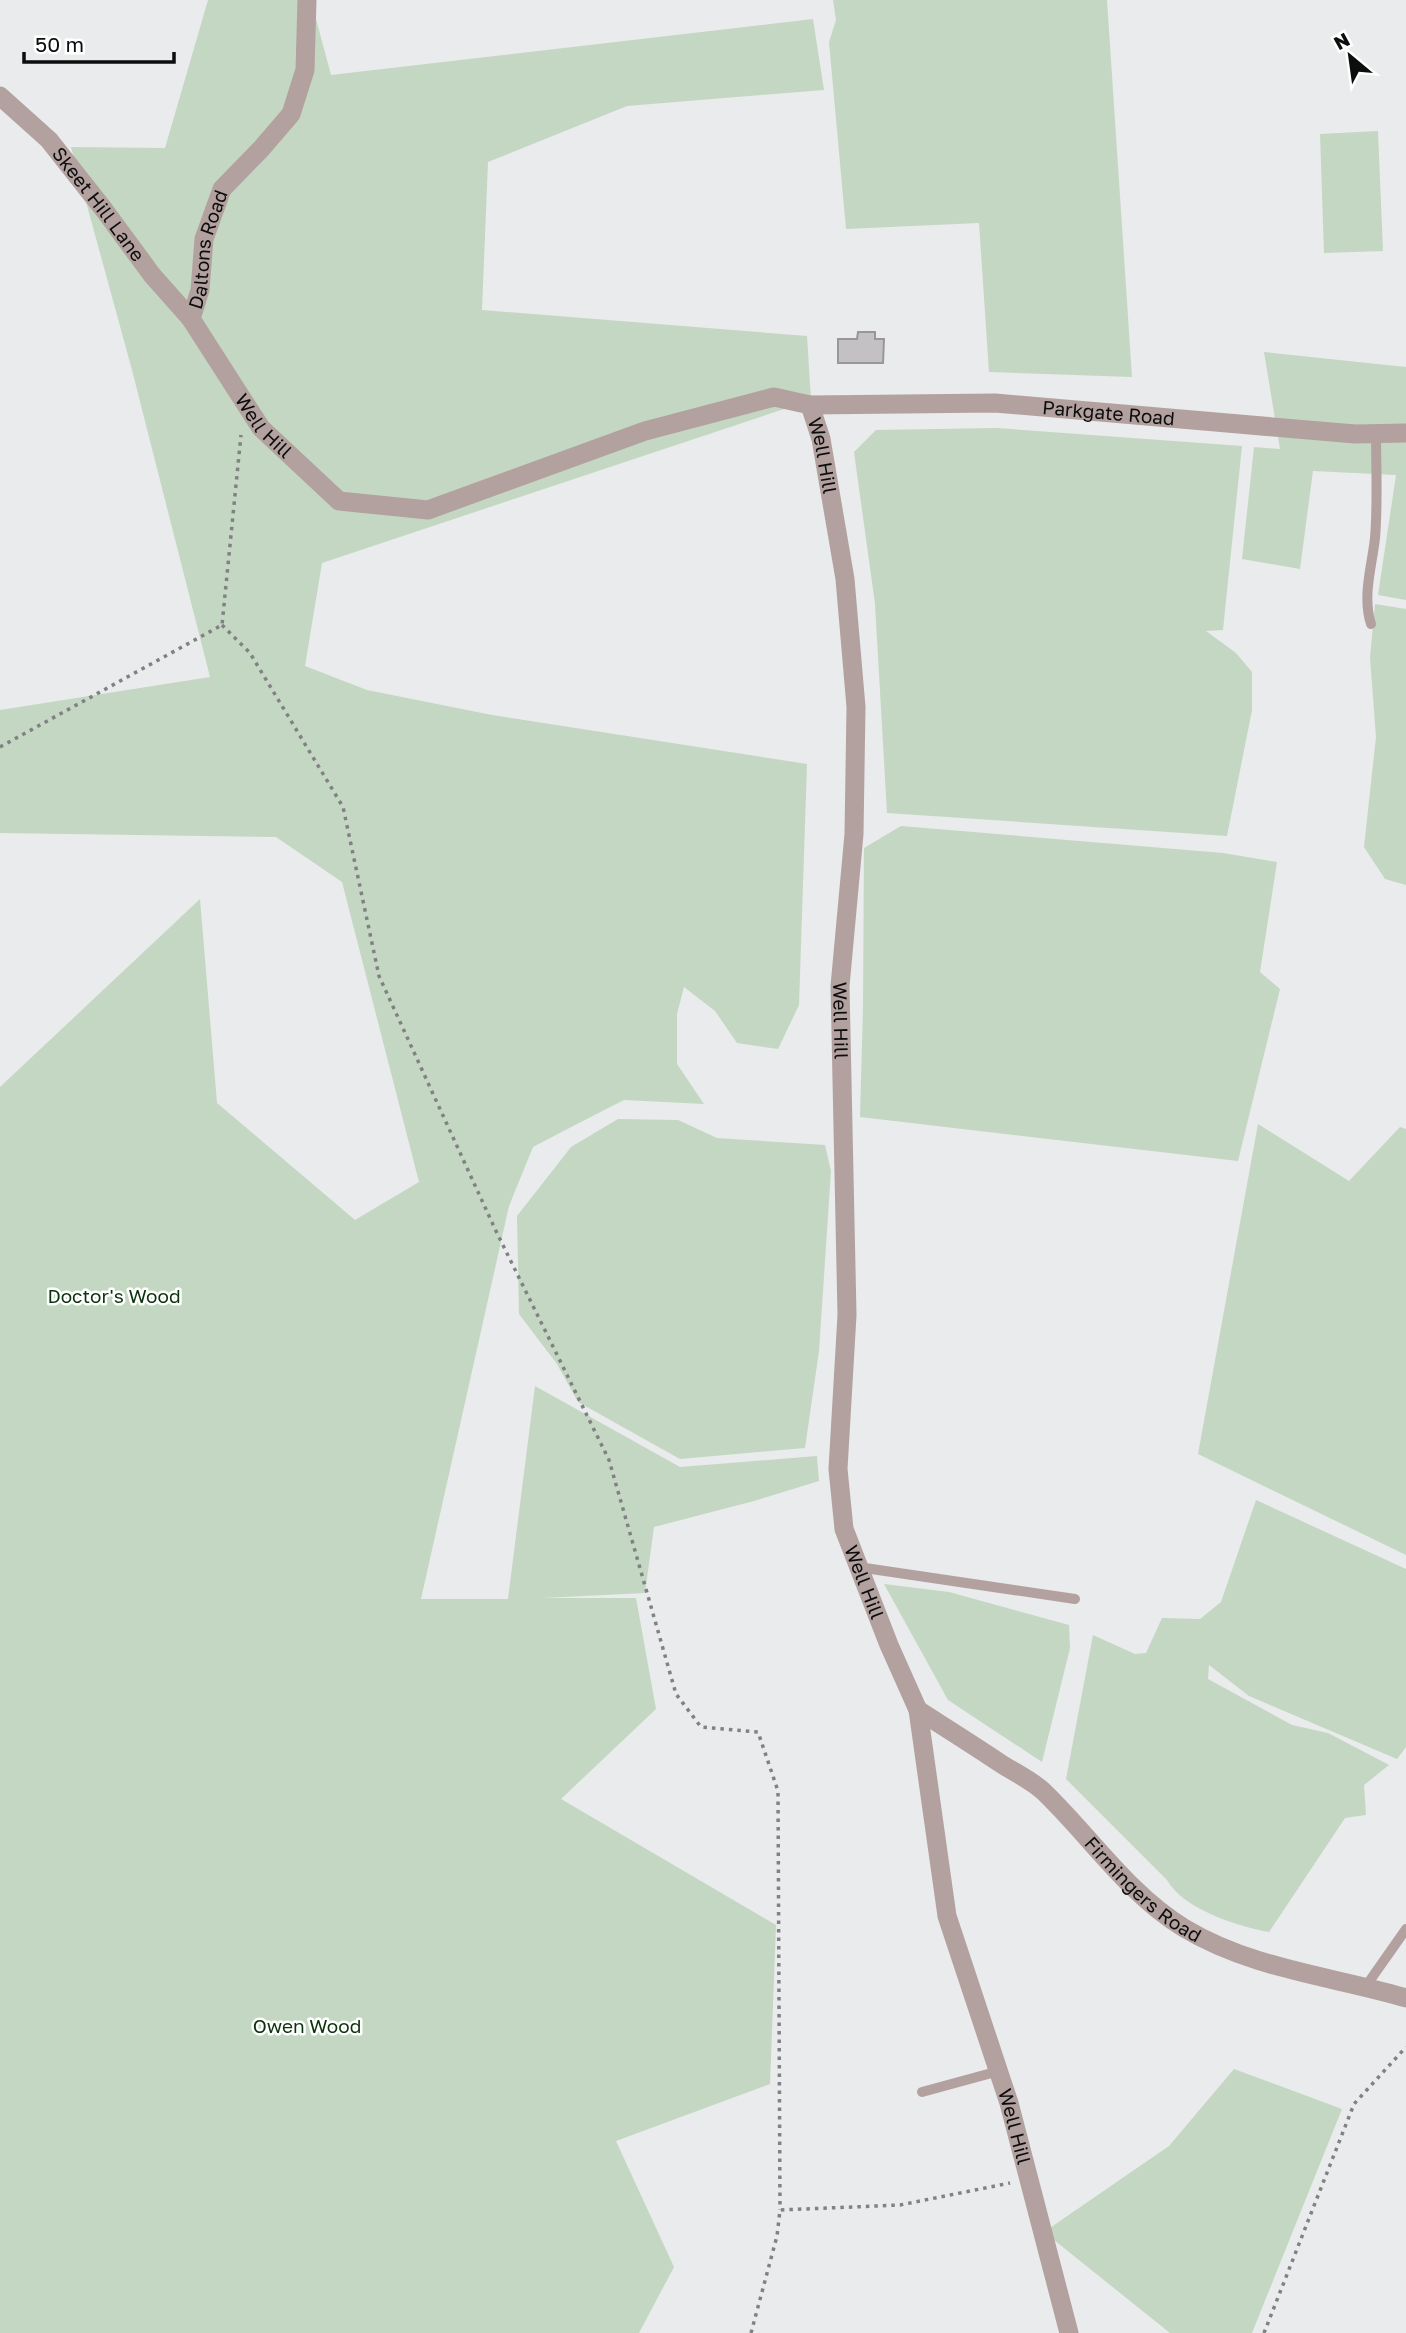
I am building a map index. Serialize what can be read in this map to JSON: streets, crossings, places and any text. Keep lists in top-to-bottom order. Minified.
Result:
{"streets":{"street":["Skeet Hill Lane","Daltons Road","Parkgate Road","Well Hill","Firmingers Road"]},"crossings":[["Skeet Hill Lane","Daltons Road"],["Skeet Hill Lane","Well Hill"],["Daltons Road","Well Hill"],["Parkgate Road","Well Hill"],["Well Hill","Firmingers Road"]],"parks":["Doctor's Wood","Owen Wood"],"scale_bar":"50 m","north":"top left"}
